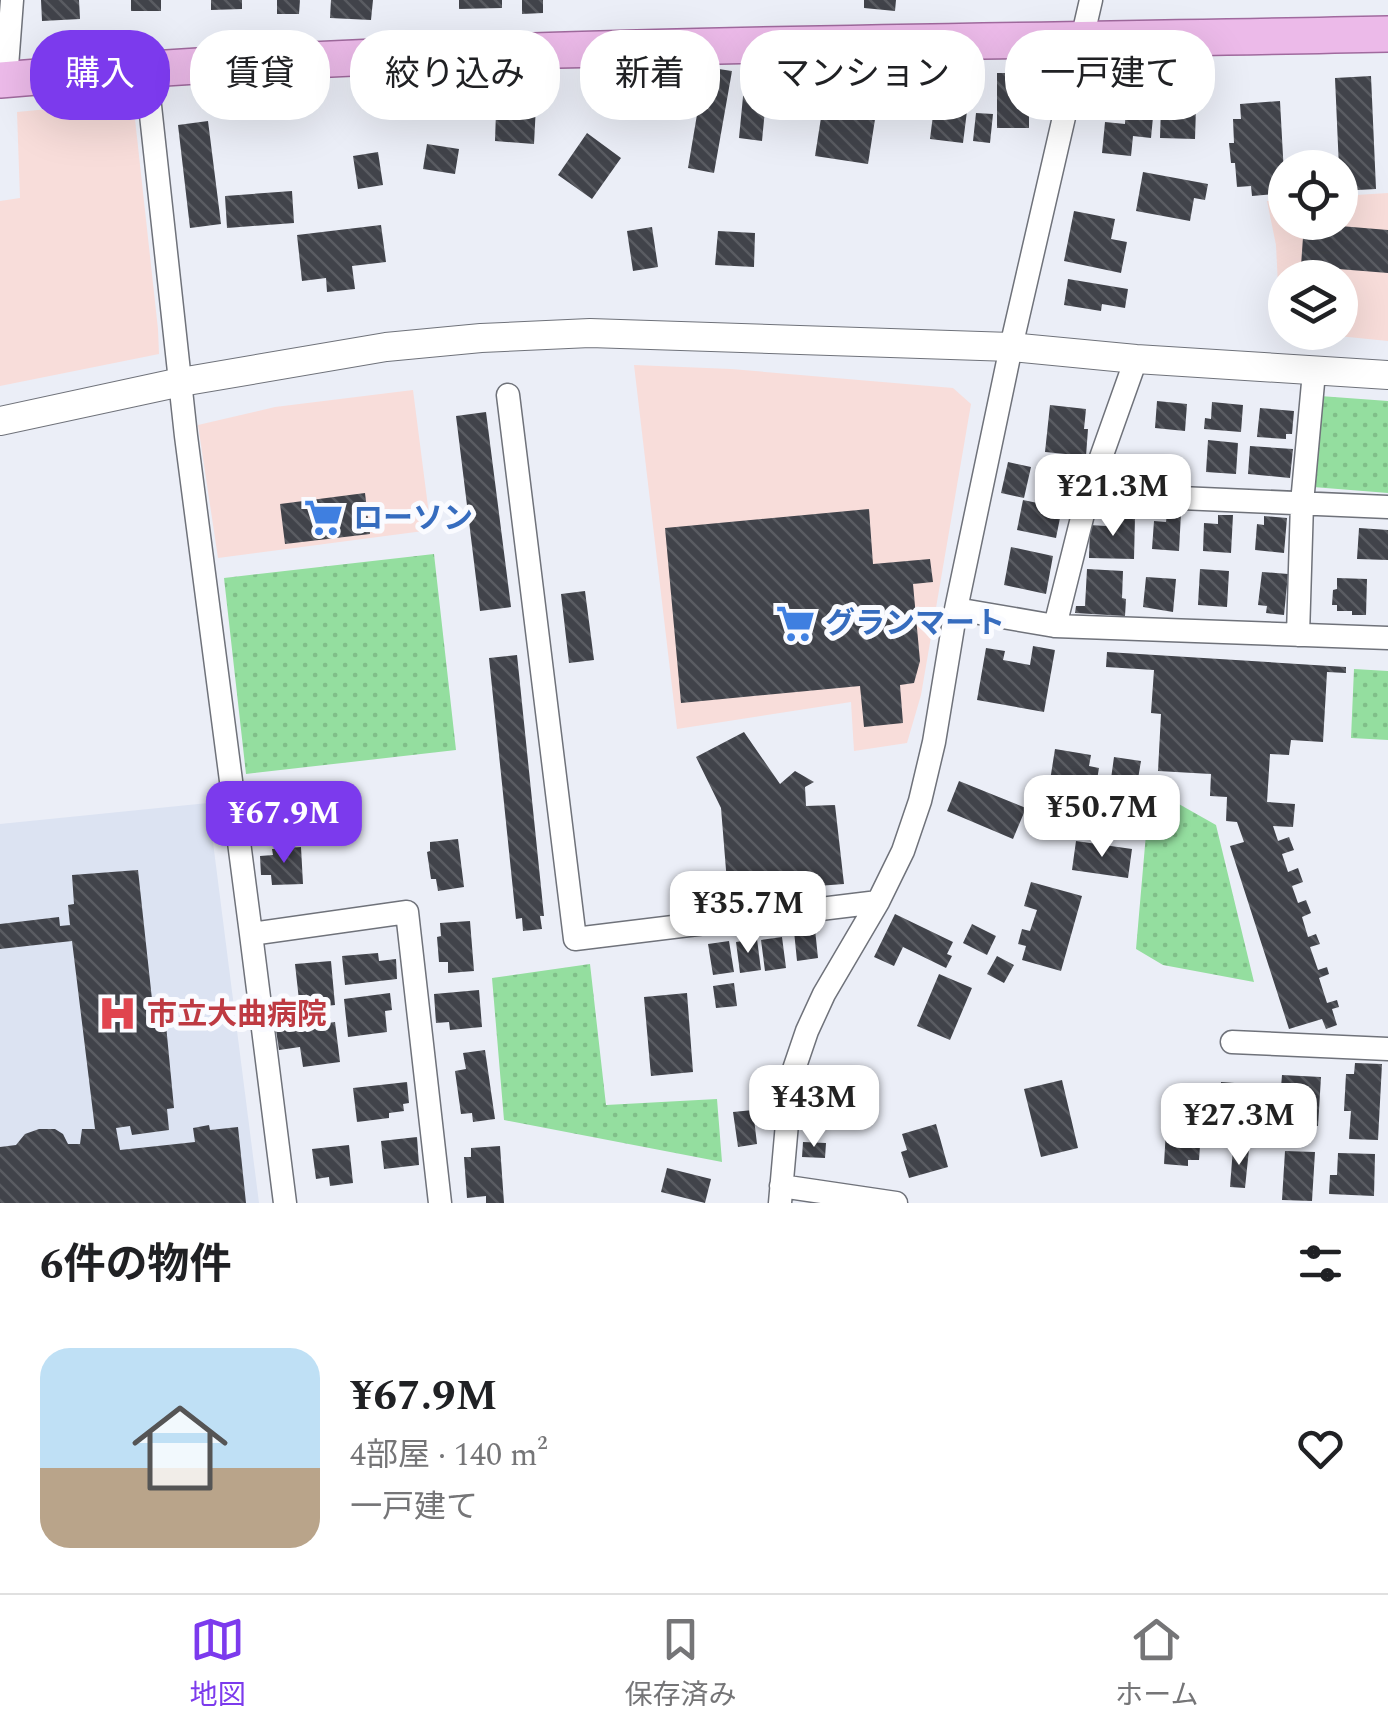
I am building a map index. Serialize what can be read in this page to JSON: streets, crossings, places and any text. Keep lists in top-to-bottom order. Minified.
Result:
{"places":{"supermarket":["ローソン","グランマート"],"hospital":["市立大曲病院"]},"page":{"chip":["購入","賃貸","絞り込み","新着","マンション","一戸建て"],"price":["¥21.3M","¥50.7M","¥67.9M","¥35.7M","¥43M","¥27.3M"],"heading":"6件の物件","list":[{"name":"¥67.9M","note":"4部屋 · 140 m² · 一戸建て"}],"tabs":["地図","保存済み","ホーム"]}}
